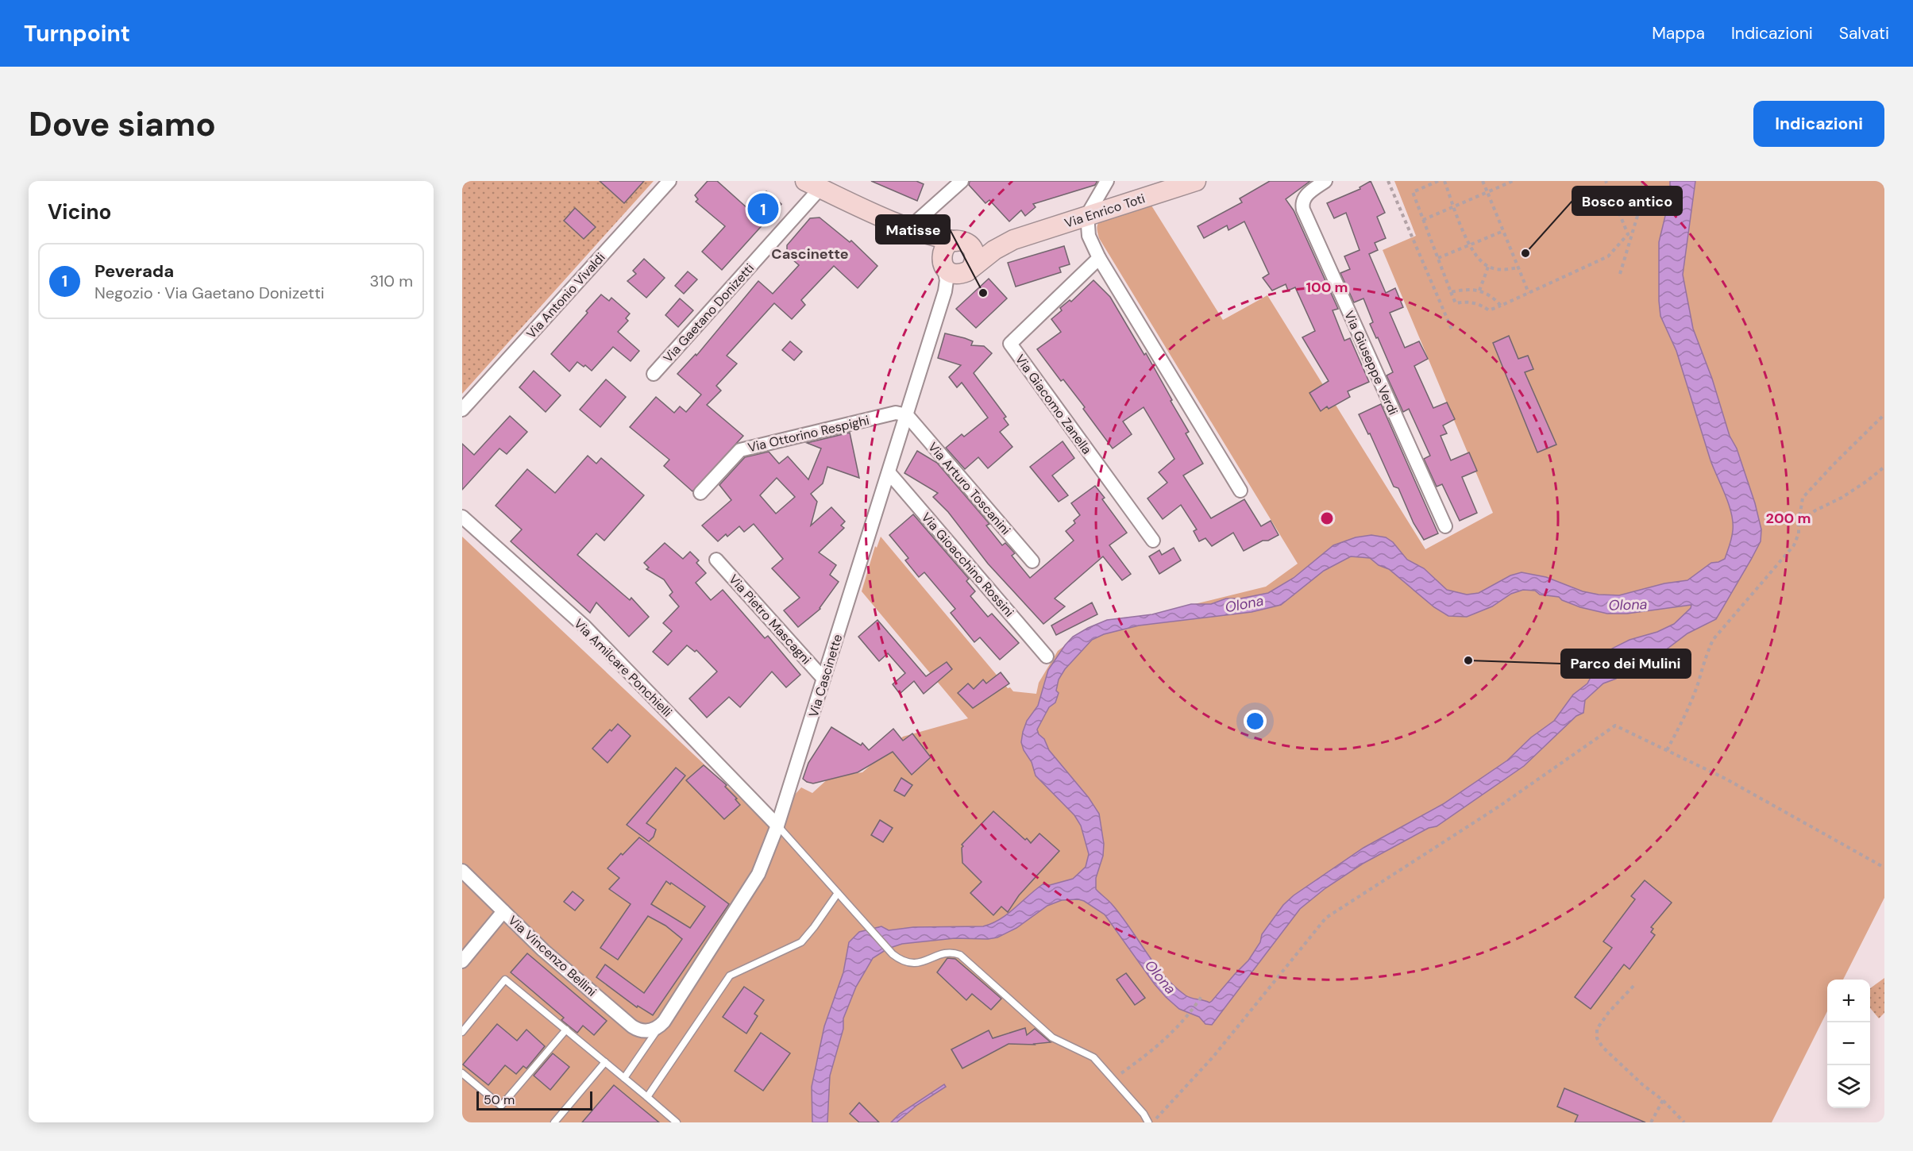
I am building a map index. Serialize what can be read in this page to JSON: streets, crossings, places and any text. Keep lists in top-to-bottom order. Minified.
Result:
{"streets":{"street":["Via Enrico Toti","Via Antonio Vivaldi","Via Gaetano Donizetti","Via Giuseppe Verdi","Via Giacomo Zanella","Via Ottorino Respighi","Via Arturo Toscanini","Via Gioacchino Rossini","Via Pietro Mascagni","Via Amilcare Ponchielli","Via Cascinette","Via Vincenzo Bellini"]},"crossings":[["Via Enrico Toti","Via Gaetano Donizetti"],["Via Enrico Toti","Via Cascinette"],["Via Ottorino Respighi","Via Arturo Toscanini"],["Via Ottorino Respighi","Via Cascinette"],["Via Arturo Toscanini","Via Cascinette"],["Via Gioacchino Rossini","Via Cascinette"],["Via Pietro Mascagni","Via Cascinette"],["Via Amilcare Ponchielli","Via Cascinette"],["Via Cascinette","Via Vincenzo Bellini"]],"districts":["Cascinette"],"water":["Olona"],"places":["Bosco antico","Matisse","Parco dei Mulini"],"scale_bar":"50 m","page":{"header":"Turnpoint","nav":["Mappa","Indicazioni","Salvati"],"buttons":"Indicazioni","title":"Dove siamo","heading":"Vicino","pins":"1","list":[{"mark":"1","name":"Peverada","note":"Negozio · Via Gaetano Donizetti","value":"310 m"}],"map_buttons":["+","−"],"scale":"50 m"},"rings":["100 m","200 m"]}
